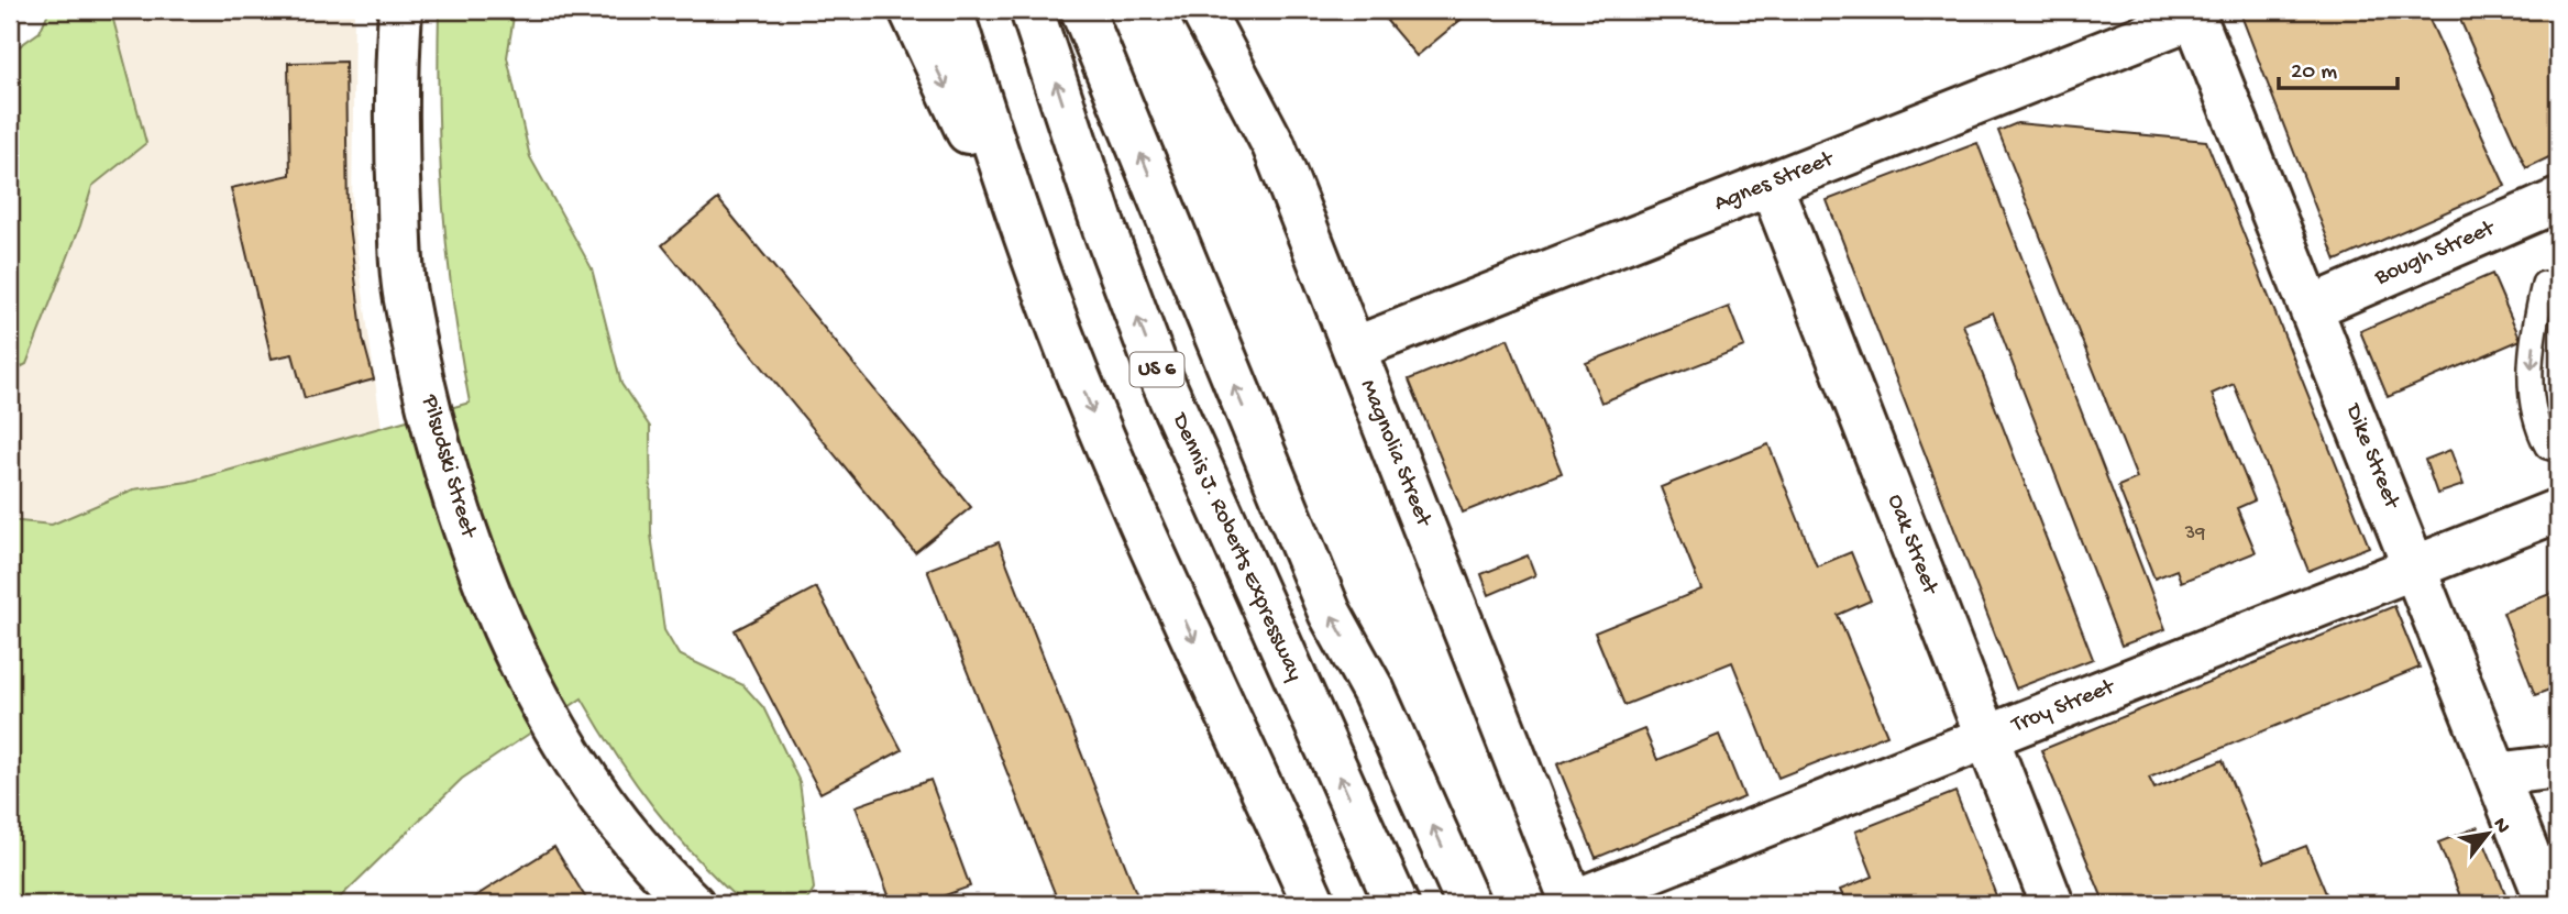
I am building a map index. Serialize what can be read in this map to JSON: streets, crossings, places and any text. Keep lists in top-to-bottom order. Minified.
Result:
{"streets":{"main road":["Agnes Street","Bough Street","US 6","Magnolia Street","Dike Street","Pilsudski Street","Oak Street","Dennis J. Roberts Expressway","Troy Street"]},"crossings":[["Agnes Street","Magnolia Street"],["Agnes Street","Dike Street"],["Agnes Street","Oak Street"],["Bough Street","Dike Street"],["Magnolia Street","Troy Street"],["Dike Street","Troy Street"],["Oak Street","Troy Street"]],"house_numbers":["39"],"scale_bar":"20 m","north":"top right"}
